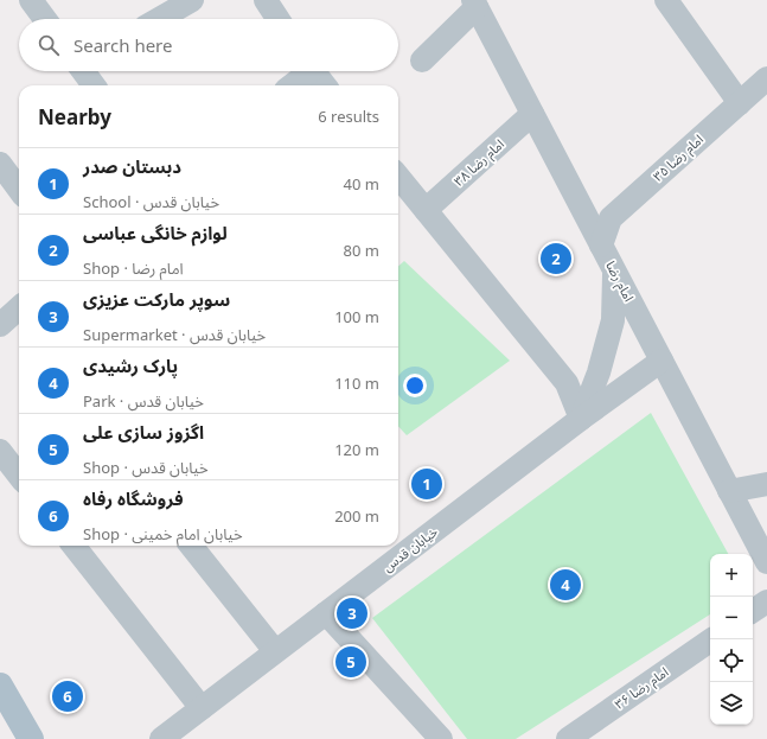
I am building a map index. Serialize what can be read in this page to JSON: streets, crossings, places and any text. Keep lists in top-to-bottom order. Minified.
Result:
{"streets":{"street":["امام رضا ۳۵","امام رضا ۳۸","امام رضا","خیابان قدس","امام رضا ۳۶"]},"crossings":[["امام رضا ۳۵","امام رضا"],["امام رضا ۳۸","امام رضا"],["امام رضا","خیابان قدس"]],"page":{"search":"Search here","heading":["Nearby","6 results"],"list":[{"mark":"1","name":"دبستان صدر","note":"School · خیابان قدس","value":"40 m"},{"mark":"2","name":"لوازم خانگی عباسی","note":"Shop · امام رضا","value":"80 m"},{"mark":"3","name":"سوپر مارکت عزیزی","note":"Supermarket · خیابان قدس","value":"100 m"},{"mark":"4","name":"پارک رشیدی","note":"Park · خیابان قدس","value":"110 m"},{"mark":"5","name":"اگزوز سازی علی","note":"Shop · خیابان قدس","value":"120 m"},{"mark":"6","name":"فروشگاه رفاه","note":"Shop · خیابان امام خمینی","value":"200 m"}],"pins":["2","1","4","3","5","6"],"map_buttons":["+","−"]}}
